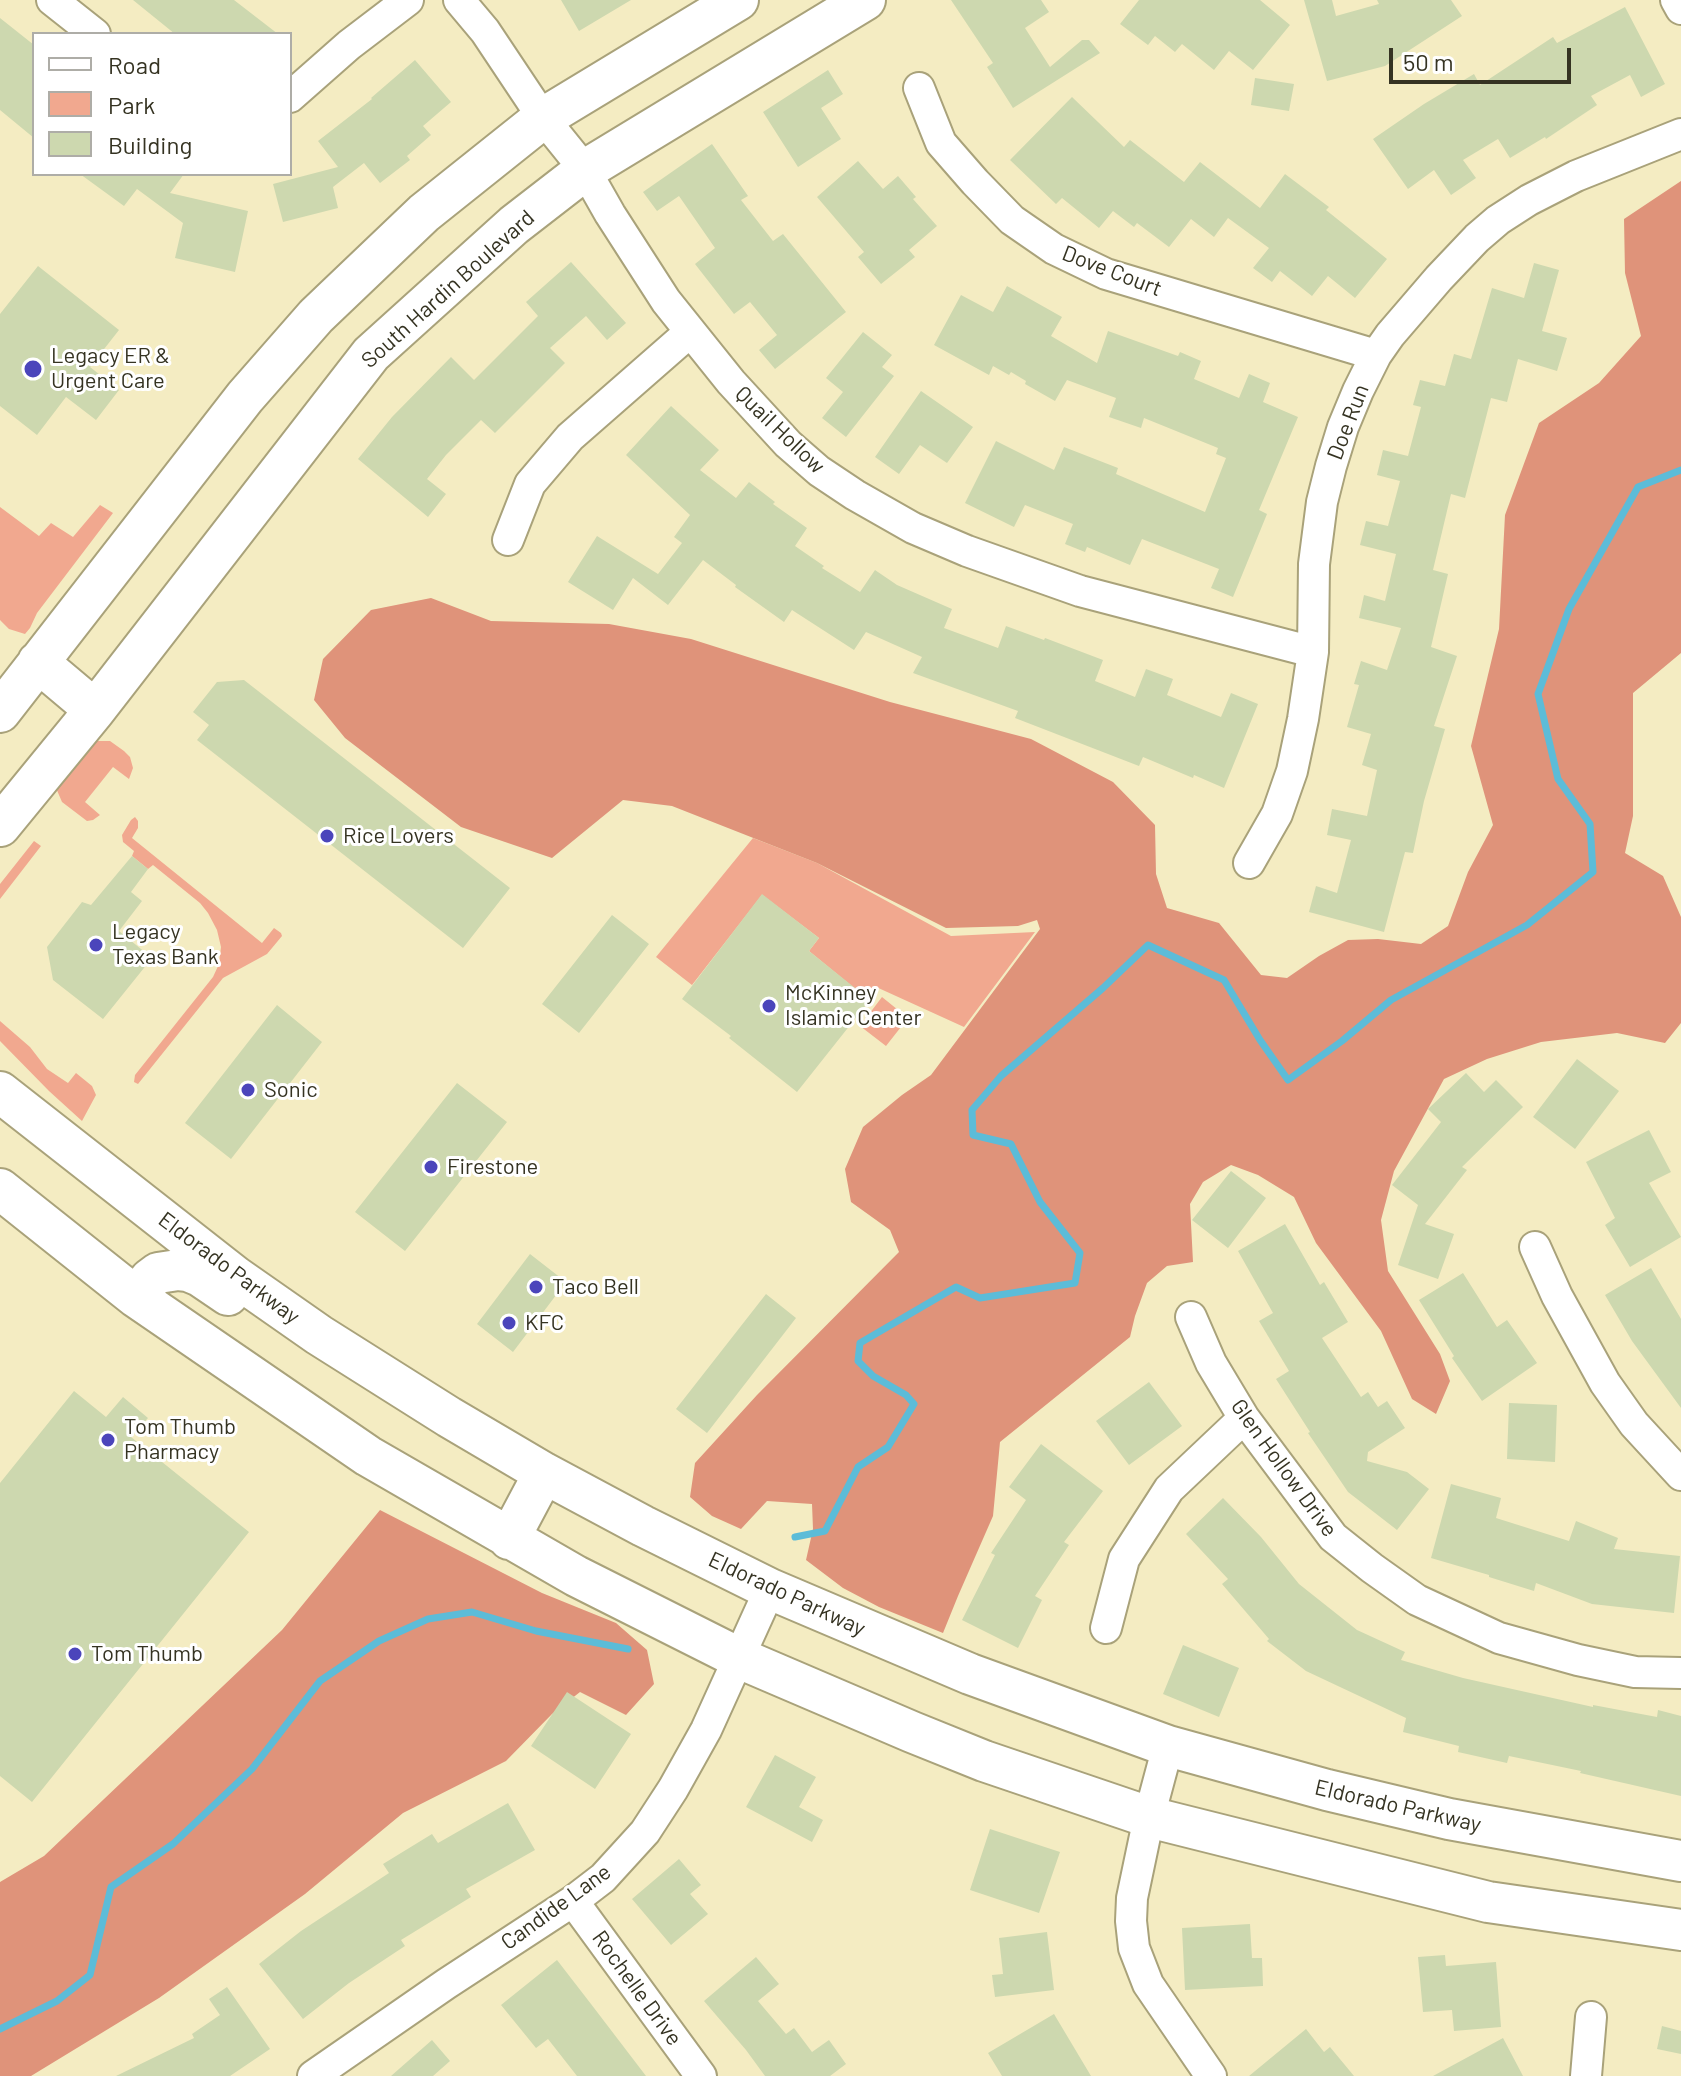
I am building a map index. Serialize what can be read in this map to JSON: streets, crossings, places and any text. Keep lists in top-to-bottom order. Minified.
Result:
{"streets":{"main road":["South Hardin Boulevard","Eldorado Parkway"],"street":["Dove Court","Doe Run","Quail Hollow","Glen Hollow Drive","Candide Lane","Rochelle Drive"]},"crossings":[["Dove Court","Doe Run"],["South Hardin Boulevard","Quail Hollow"],["Doe Run","Quail Hollow"],["Eldorado Parkway","Candide Lane"],["Candide Lane","Rochelle Drive"]],"places":["Legacy ER & Urgent Care","Rice Lovers","Legacy Texas Bank","McKinney Islamic Center","Sonic","Firestone","Taco Bell","KFC","Tom Thumb Pharmacy","Tom Thumb"],"legend":["Road","Park","Building"],"scale_bar":"50 m"}
